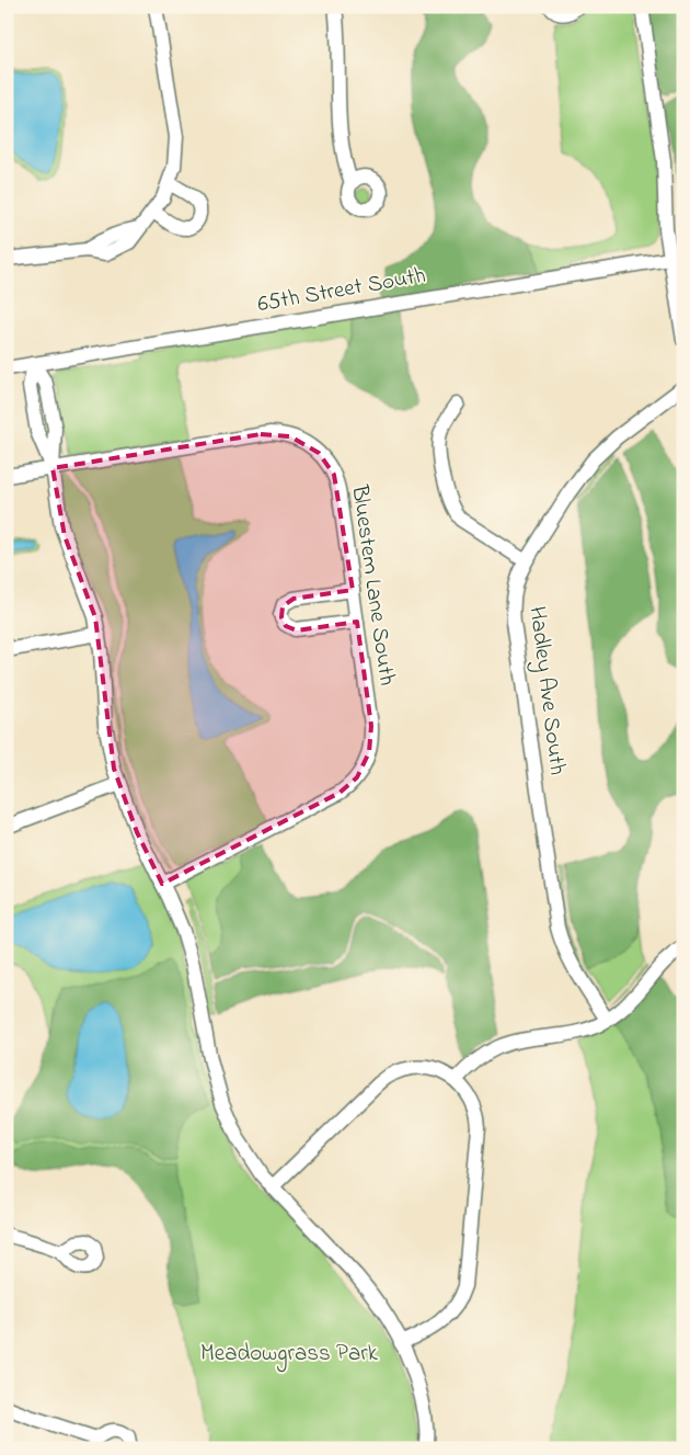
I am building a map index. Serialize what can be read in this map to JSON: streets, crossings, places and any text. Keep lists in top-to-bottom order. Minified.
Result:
{"streets":{"street":["65th Street South","Bluestem Lane South","Hadley Ave South"]},"parks":["Meadowgrass Park"]}
